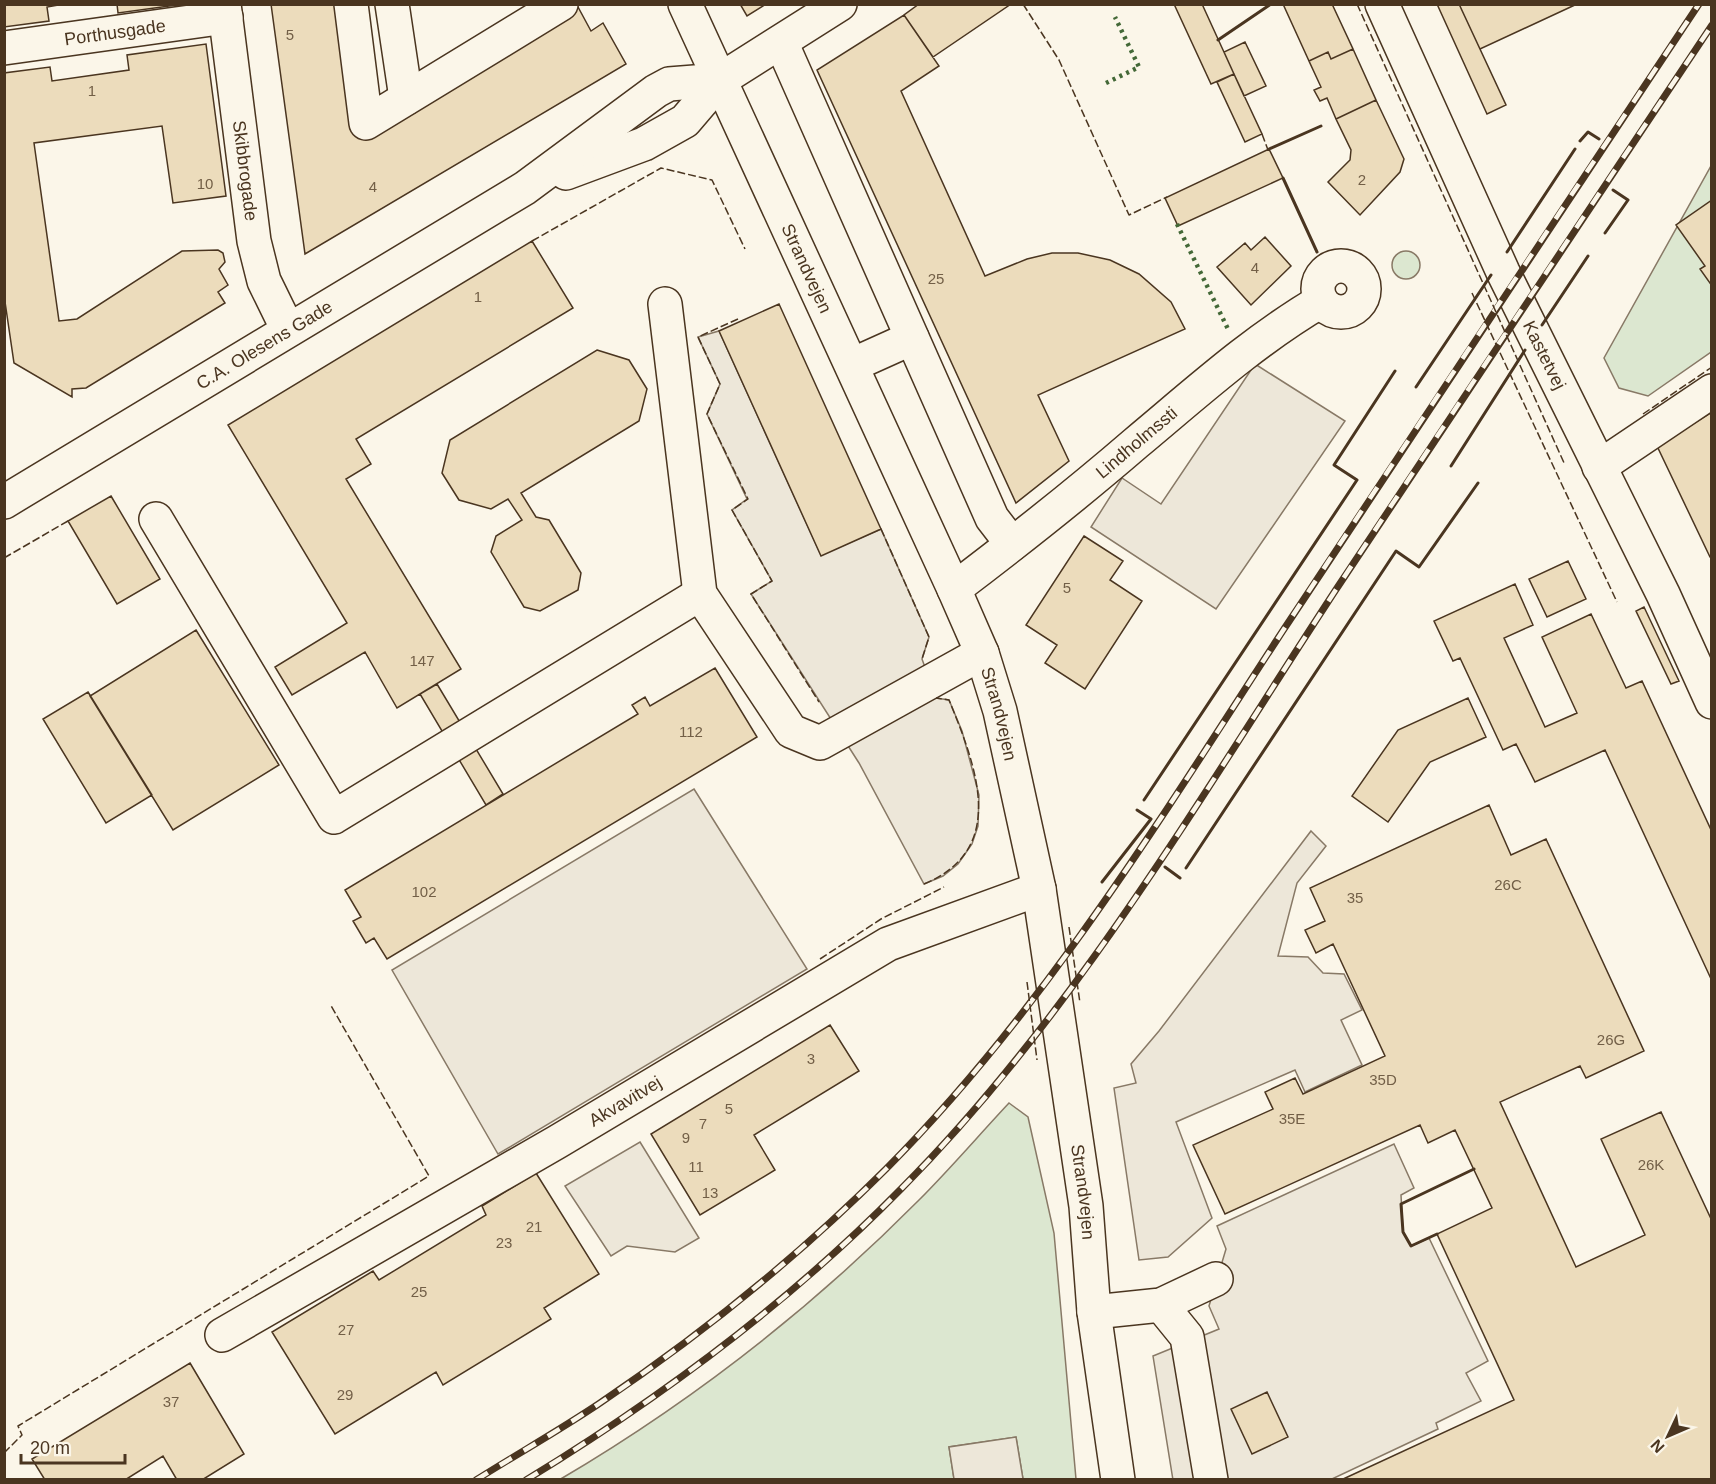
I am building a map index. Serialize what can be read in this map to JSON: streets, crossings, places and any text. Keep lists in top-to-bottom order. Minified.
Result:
{"streets":{"street":["Porthusgade","Skibbrogade","Strandvejen","C.A. Olesens Gade","Kastetvej","Lindholmssti","Akvavitvej"]},"crossings":[["Porthusgade","Skibbrogade"],["Skibbrogade","C.A. Olesens Gade"],["Strandvejen","C.A. Olesens Gade"],["Strandvejen","Lindholmssti"],["Strandvejen","Akvavitvej"]],"house_numbers":["5","1","2","10","4","4","25","1","5","147","112","26C","102","35","26G","3","35D","5","35E","7","9","26K","11","13","21","23","25","27","29","37"],"scale_bar":"20 m","north":"bottom left"}
